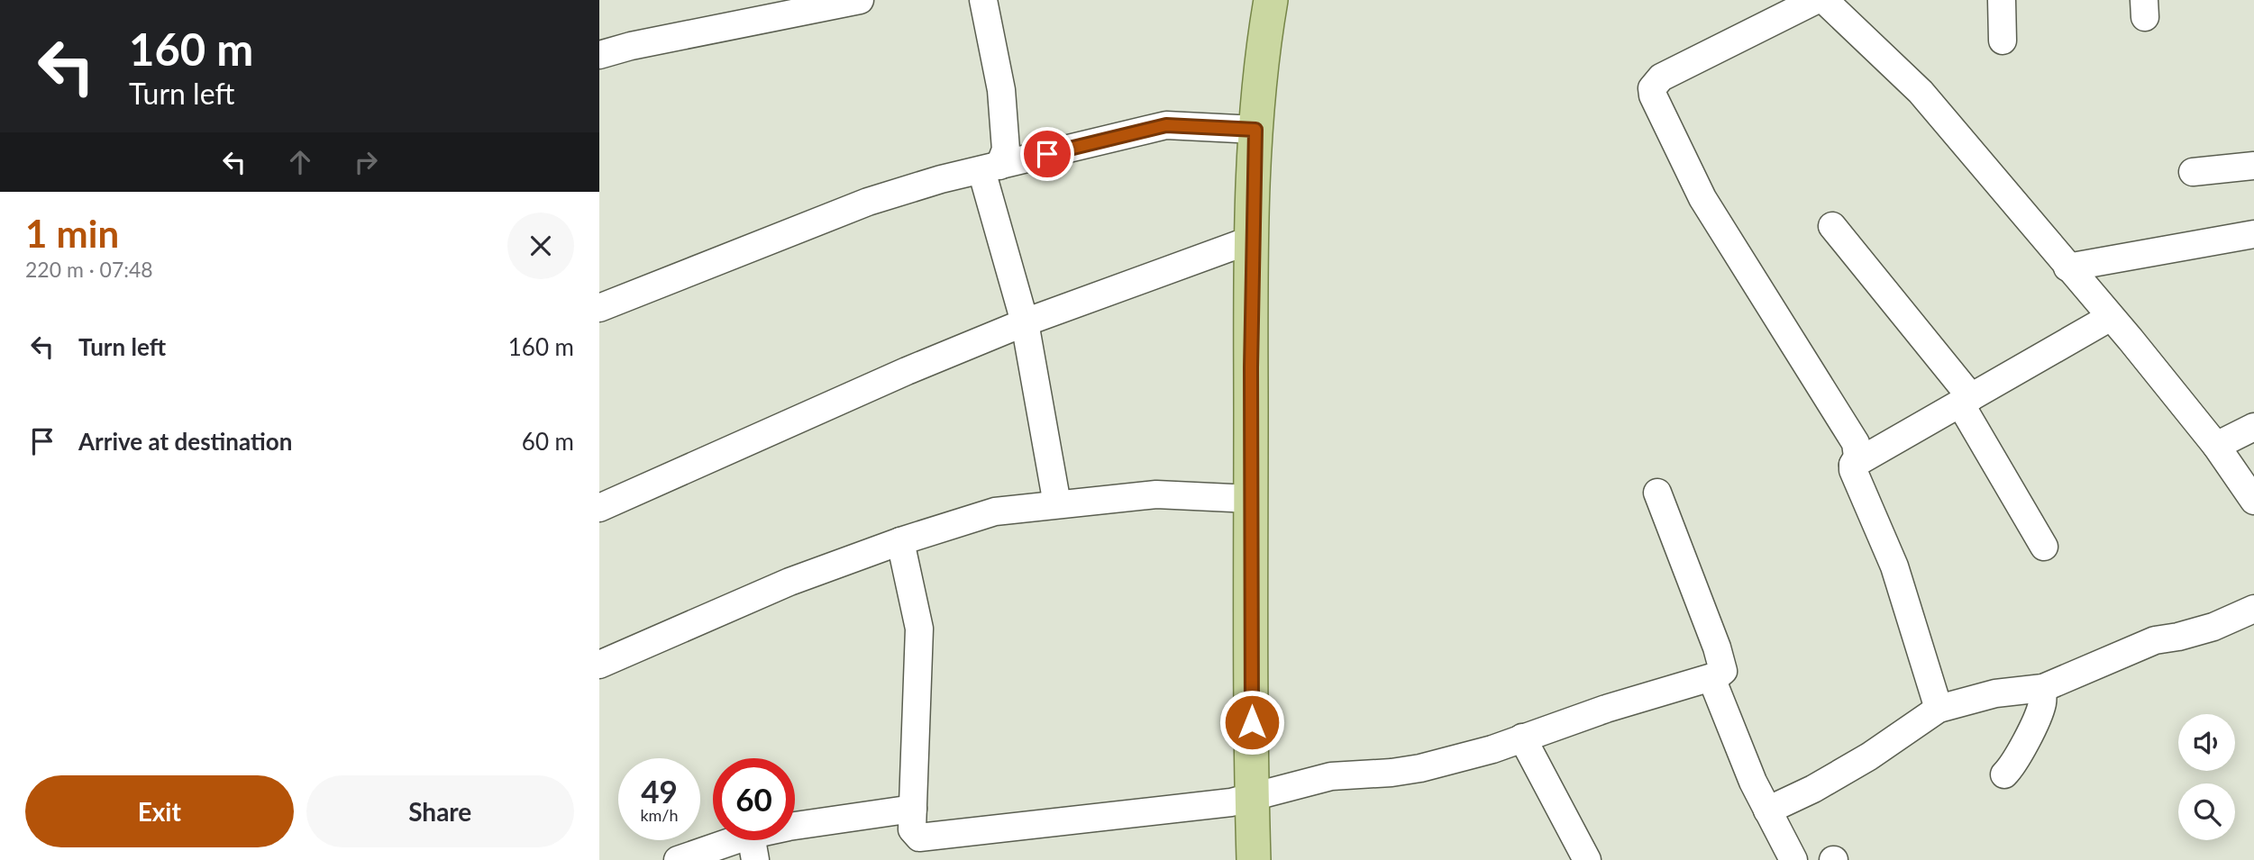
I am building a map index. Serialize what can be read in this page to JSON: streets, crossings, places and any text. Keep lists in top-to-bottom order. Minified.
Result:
{"page":{"turn":["160 m","Turn left"],"heading":["1 min","220 m · 07:48"],"list":[{"name":"Turn left","value":"160 m"},{"name":"Arrive at destination","value":"60 m"}],"speed":"49 km/h","limit":"60","buttons":["Exit","Share"]}}
